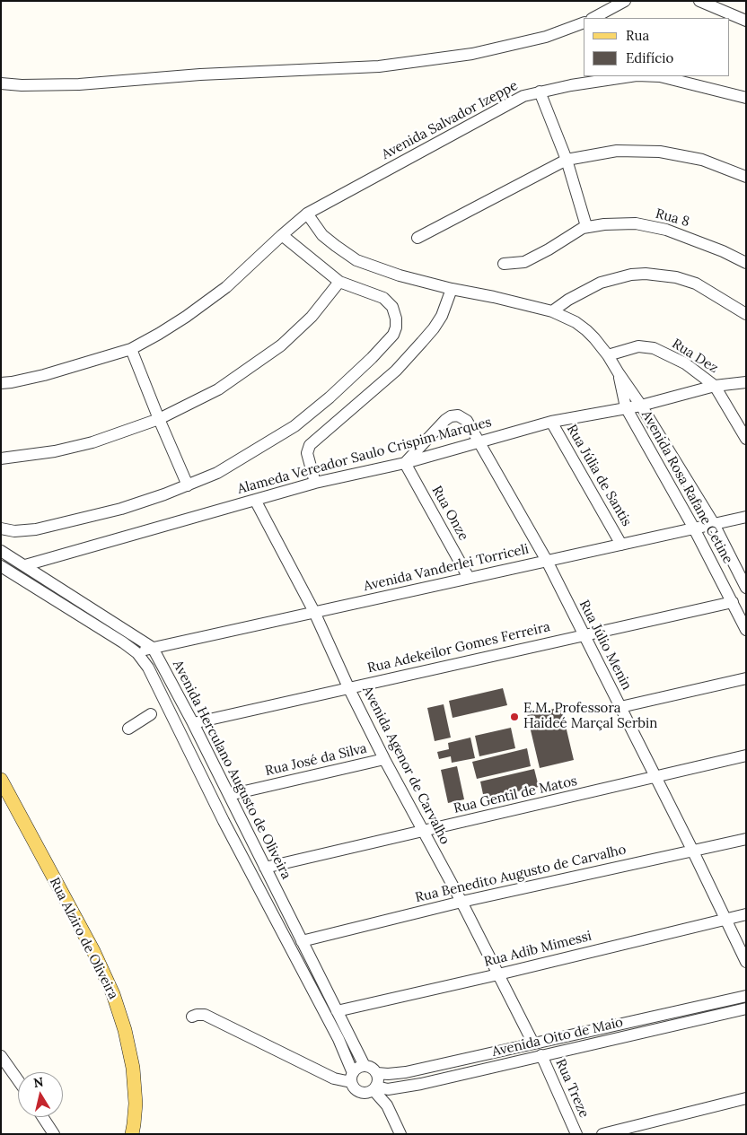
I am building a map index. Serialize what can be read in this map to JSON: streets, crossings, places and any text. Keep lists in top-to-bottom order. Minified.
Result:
{"streets":{"main road":["Rua Alziro de Oliveira"],"street":["Avenida Salvador Izeppe","Rua 8","Rua Dez","Alameda Vereador Saulo Crispim Marques","Rua Júlia de Santis","Avenida Rosa Rafane Cetine","Rua Onze","Avenida Vanderlei Torriceli","Rua Júlio Menin","Rua Adekeilor Gomes Ferreira","Rua José da Silva","Avenida Agenor de Carvalho","Avenida Herculano Augusto de Oliveira","Rua Gentil de Matos","Rua Benedito Augusto de Carvalho","Rua Adib Mimessi","Avenida Oito de Maio","Rua Treze"]},"crossings":[["Avenida Salvador Izeppe","Avenida Rosa Rafane Cetine"],["Rua Dez","Alameda Vereador Saulo Crispim Marques"],["Rua Dez","Avenida Rosa Rafane Cetine"],["Alameda Vereador Saulo Crispim Marques","Rua Júlia de Santis"],["Alameda Vereador Saulo Crispim Marques","Avenida Rosa Rafane Cetine"],["Alameda Vereador Saulo Crispim Marques","Rua Onze"],["Alameda Vereador Saulo Crispim Marques","Rua Júlio Menin"],["Alameda Vereador Saulo Crispim Marques","Avenida Agenor de Carvalho"],["Alameda Vereador Saulo Crispim Marques","Avenida Herculano Augusto de Oliveira"],["Rua Júlia de Santis","Avenida Vanderlei Torriceli"],["Avenida Rosa Rafane Cetine","Avenida Vanderlei Torriceli"],["Avenida Rosa Rafane Cetine","Rua Adekeilor Gomes Ferreira"],["Rua Onze","Avenida Vanderlei Torriceli"],["Rua Onze","Rua Júlio Menin"],["Avenida Vanderlei Torriceli","Rua Júlio Menin"],["Avenida Vanderlei Torriceli","Avenida Agenor de Carvalho"],["Avenida Vanderlei Torriceli","Avenida Herculano Augusto de Oliveira"],["Rua Júlio Menin","Rua Adekeilor Gomes Ferreira"],["Rua Júlio Menin","Rua Gentil de Matos"],["Rua Júlio Menin","Rua Benedito Augusto de Carvalho"],["Rua Júlio Menin","Rua Adib Mimessi"],["Rua Adekeilor Gomes Ferreira","Avenida Agenor de Carvalho"],["Rua Adekeilor Gomes Ferreira","Avenida Herculano Augusto de Oliveira"],["Rua José da Silva","Avenida Agenor de Carvalho"],["Rua José da Silva","Avenida Herculano Augusto de Oliveira"],["Avenida Agenor de Carvalho","Rua Gentil de Matos"],["Avenida Agenor de Carvalho","Rua Benedito Augusto de Carvalho"],["Avenida Agenor de Carvalho","Rua Adib Mimessi"],["Avenida Agenor de Carvalho","Avenida Oito de Maio"],["Avenida Herculano Augusto de Oliveira","Rua Gentil de Matos"],["Avenida Herculano Augusto de Oliveira","Rua Benedito Augusto de Carvalho"],["Avenida Herculano Augusto de Oliveira","Rua Adib Mimessi"],["Avenida Herculano Augusto de Oliveira","Avenida Oito de Maio"],["Avenida Oito de Maio","Rua Treze"]],"places":["E.M. Professora Haideé Marçal Serbin"],"legend":["Rua","Edifício"],"north":"top"}
